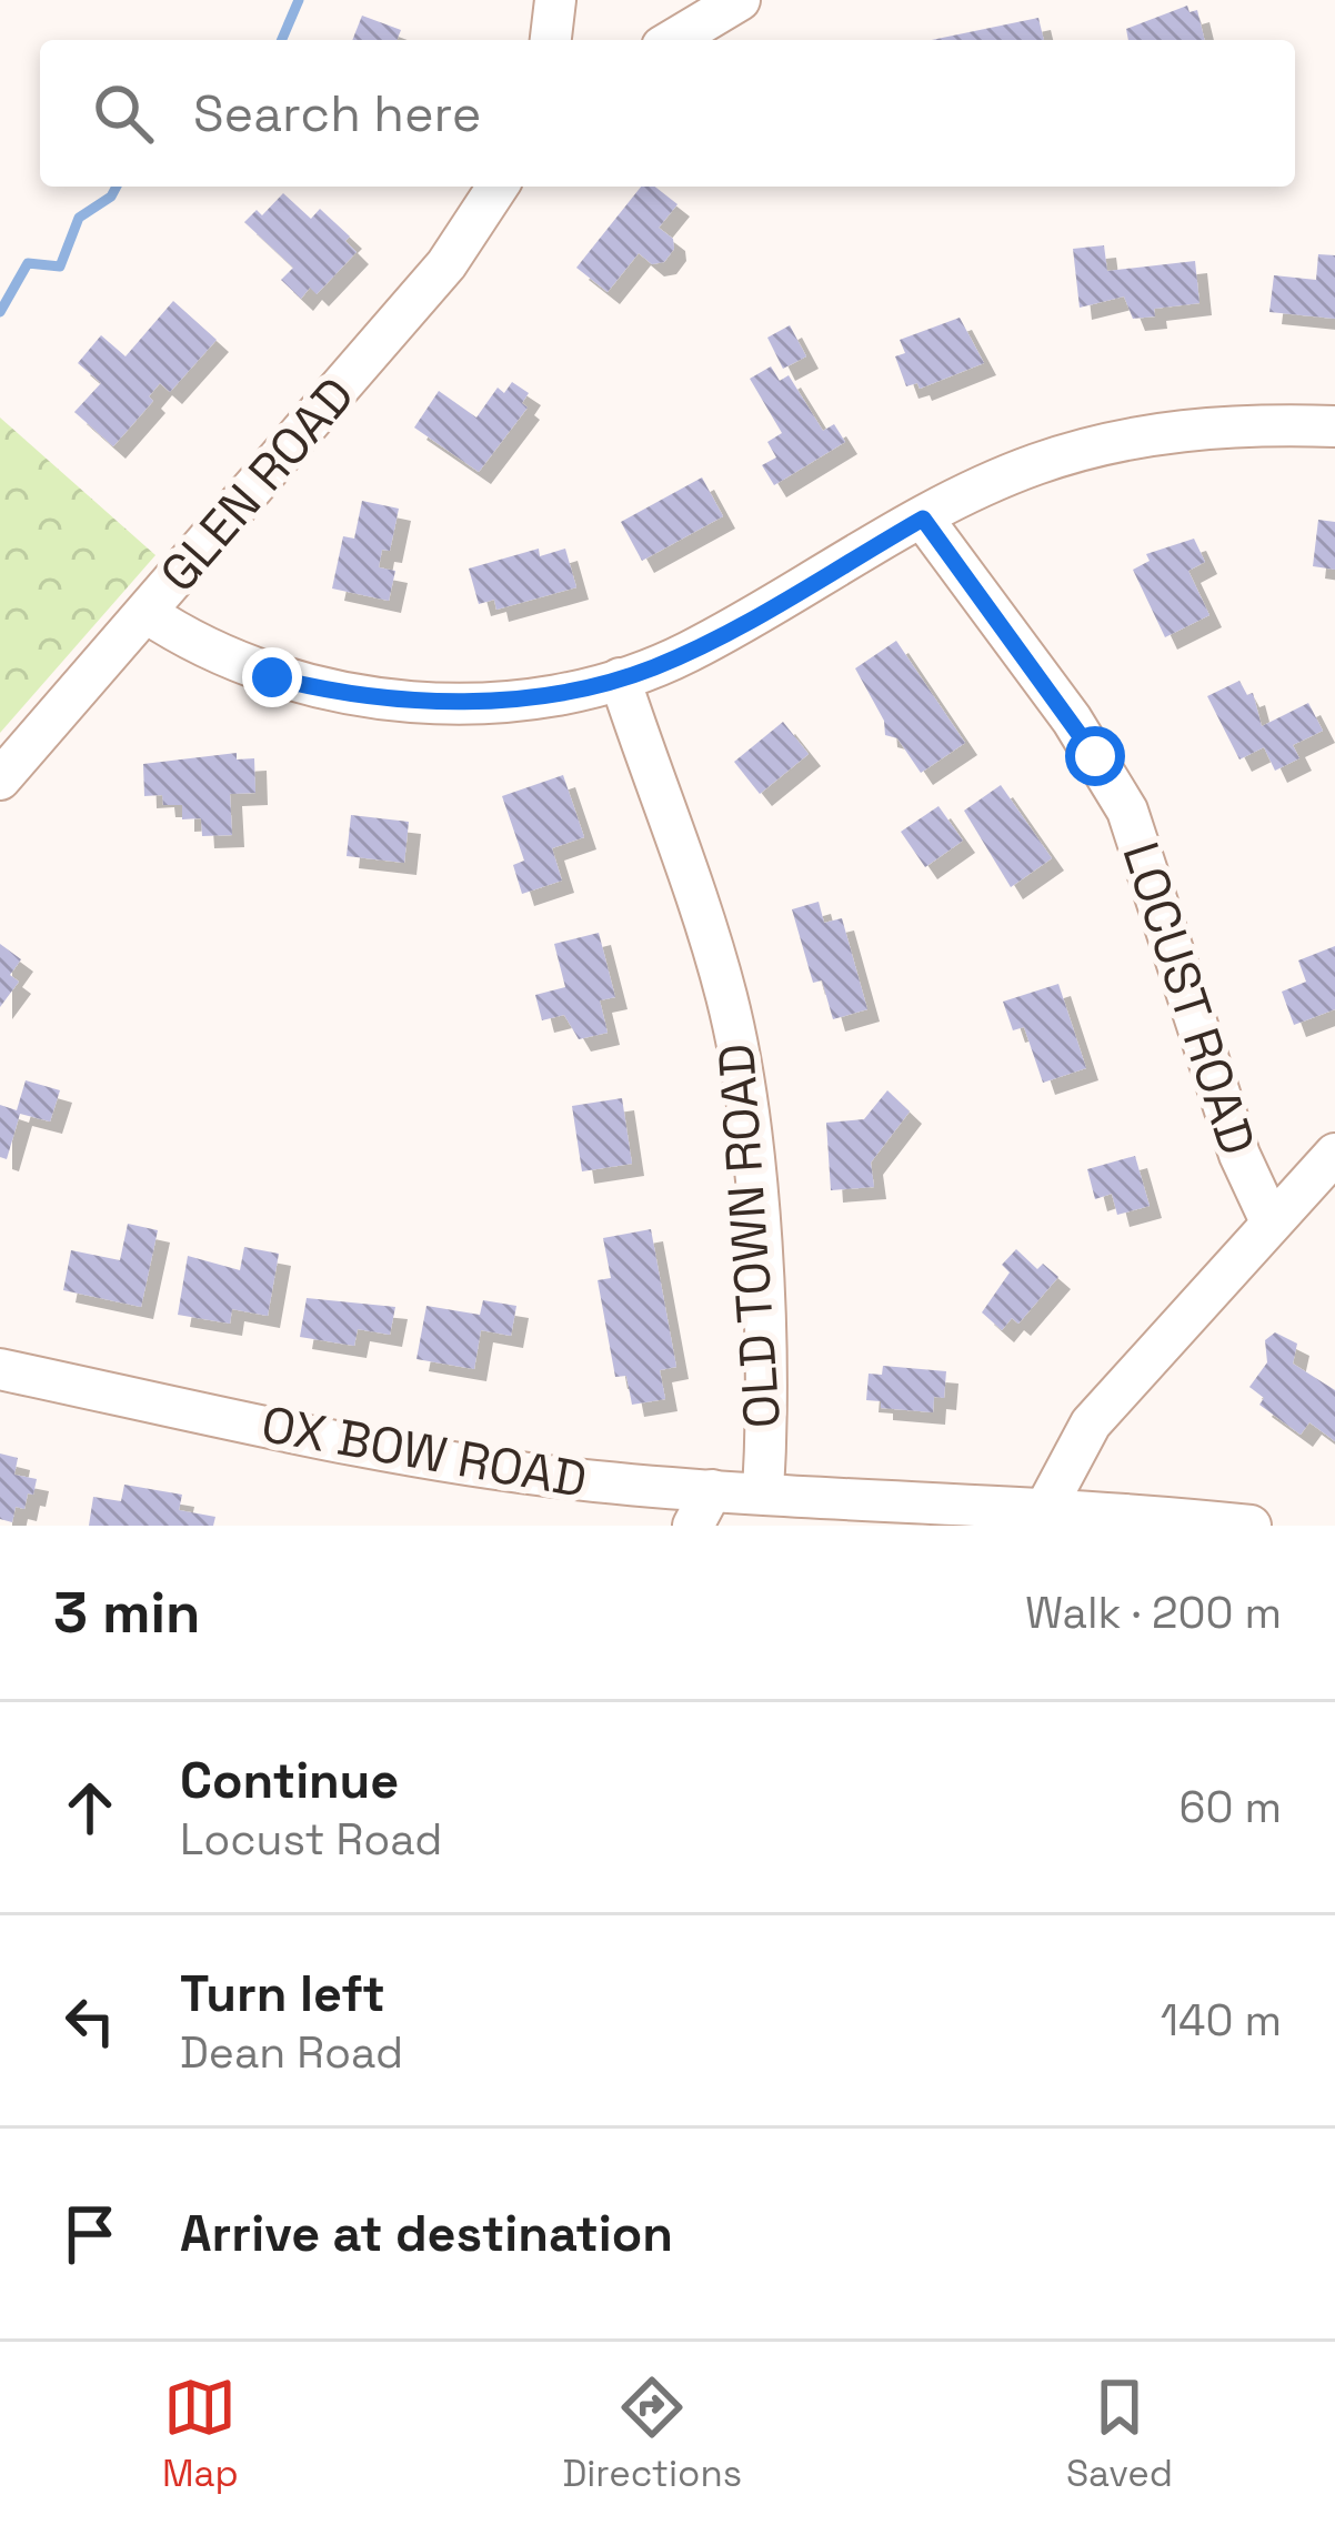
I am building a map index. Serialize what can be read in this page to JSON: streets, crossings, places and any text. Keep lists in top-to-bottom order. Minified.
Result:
{"streets":{"street":["GLEN ROAD","LOCUST ROAD","OLD TOWN ROAD","OX BOW ROAD"]},"crossings":[["OLD TOWN ROAD","OX BOW ROAD"]],"page":{"search":"Search here","heading":["3 min","Walk · 200 m"],"list":[["Continue","Locust Road","60 m"],["Turn left","Dean Road","140 m"],"Arrive at destination"],"nav":["Map","Directions","Saved"]}}
